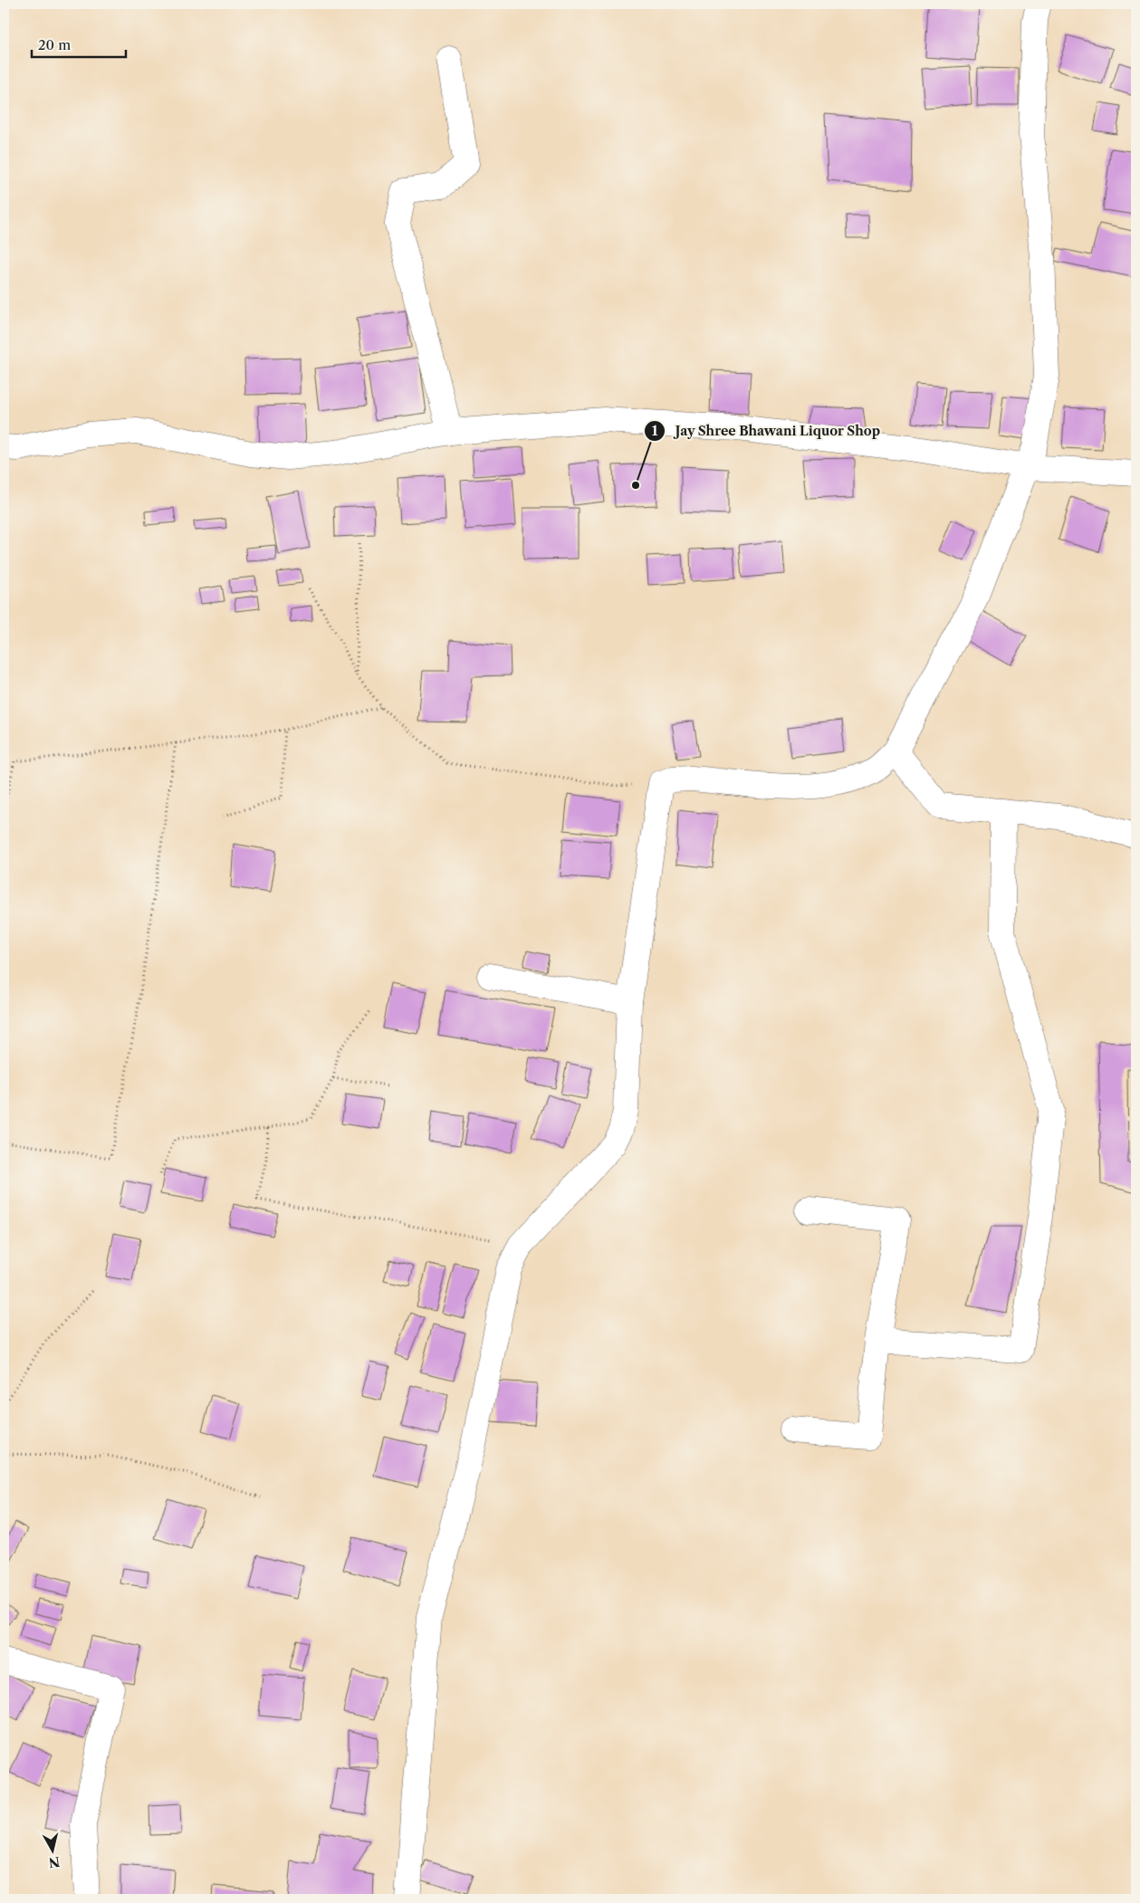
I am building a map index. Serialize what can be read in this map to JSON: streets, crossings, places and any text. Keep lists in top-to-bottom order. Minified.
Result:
{"places":["Jay Shree Bhawani Liquor Shop"],"scale_bar":"20 m","north":"bottom"}
